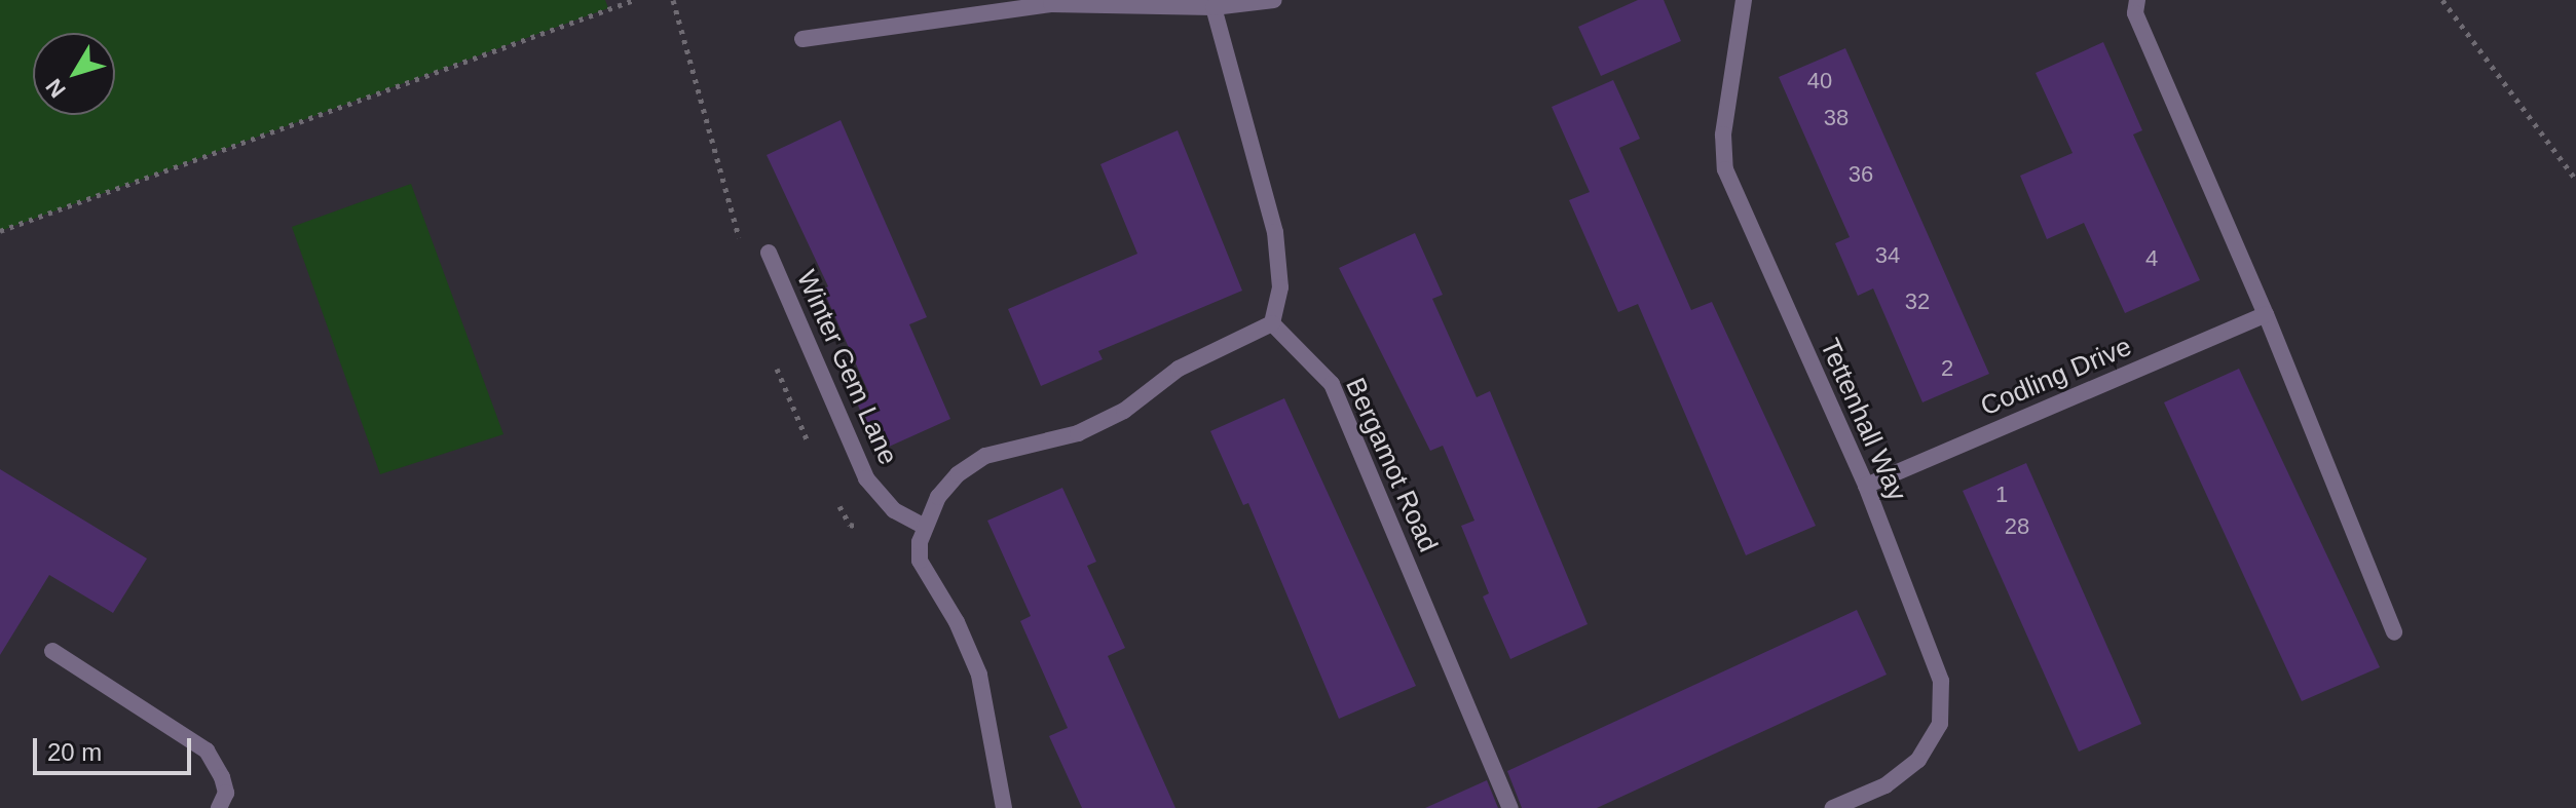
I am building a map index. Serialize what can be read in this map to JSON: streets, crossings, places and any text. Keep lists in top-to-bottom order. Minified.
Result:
{"streets":{"street":["Winter Gem Lane","Codling Drive","Tettenhall Way","Bergamot Road"]},"crossings":[["Codling Drive","Tettenhall Way"]],"house_numbers":["40","38","36","34","4","32","2","1","28"],"scale_bar":"20 m","north":"bottom left"}
